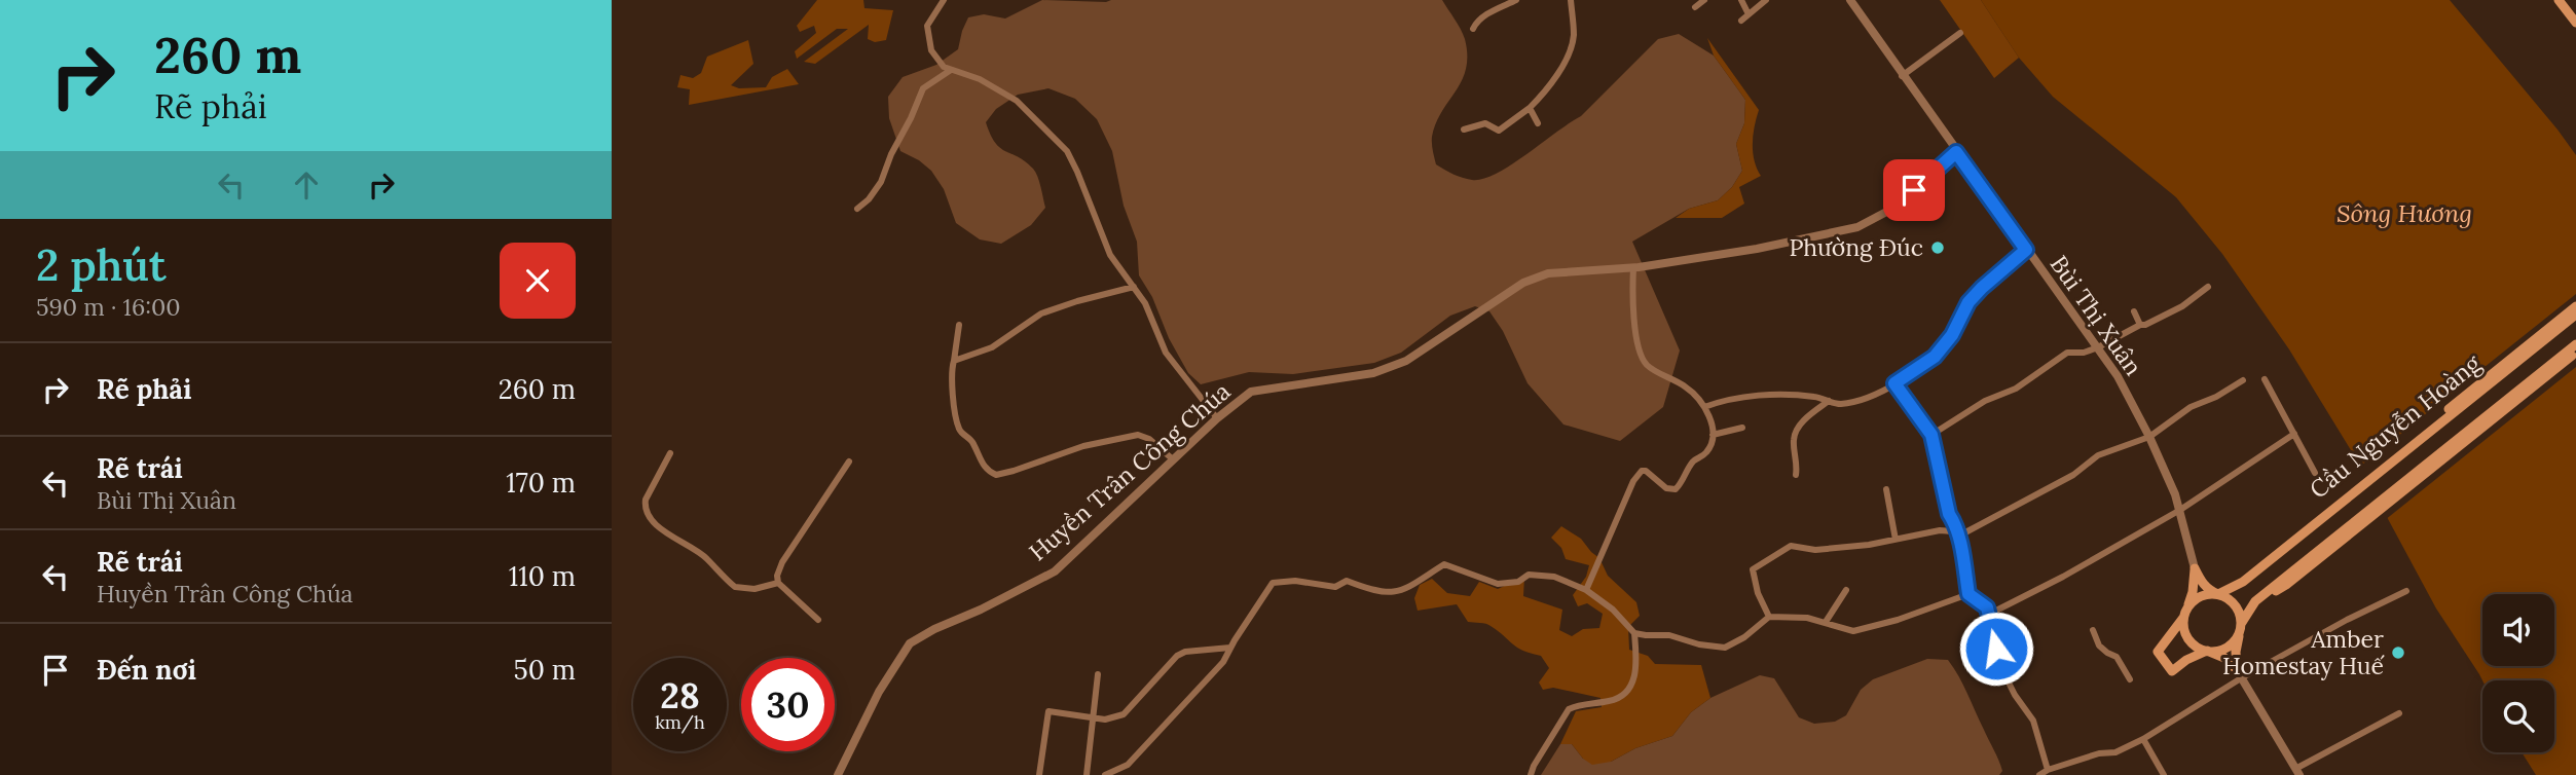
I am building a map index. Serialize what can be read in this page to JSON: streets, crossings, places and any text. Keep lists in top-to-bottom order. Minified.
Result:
{"streets":{"main road":["Cầu Nguyễn Hoàng"],"street":["Bùi Thị Xuân","Huyền Trân Công Chúa"]},"crossings":[["Bùi Thị Xuân","Huyền Trân Công Chúa"]],"water":["Sông Hương"],"places":["Phường Đúc","Amber Homestay Huế"],"page":{"turn":["260 m","Rẽ phải"],"heading":["2 phút","590 m · 16:00"],"list":[{"name":"Rẽ phải","value":"260 m"},{"name":"Rẽ trái","note":"Bùi Thị Xuân","value":"170 m"},{"name":"Rẽ trái","note":"Huyền Trân Công Chúa","value":"110 m"},{"name":"Đến nơi","value":"50 m"}],"speed":"28 km/h","limit":"30"}}
